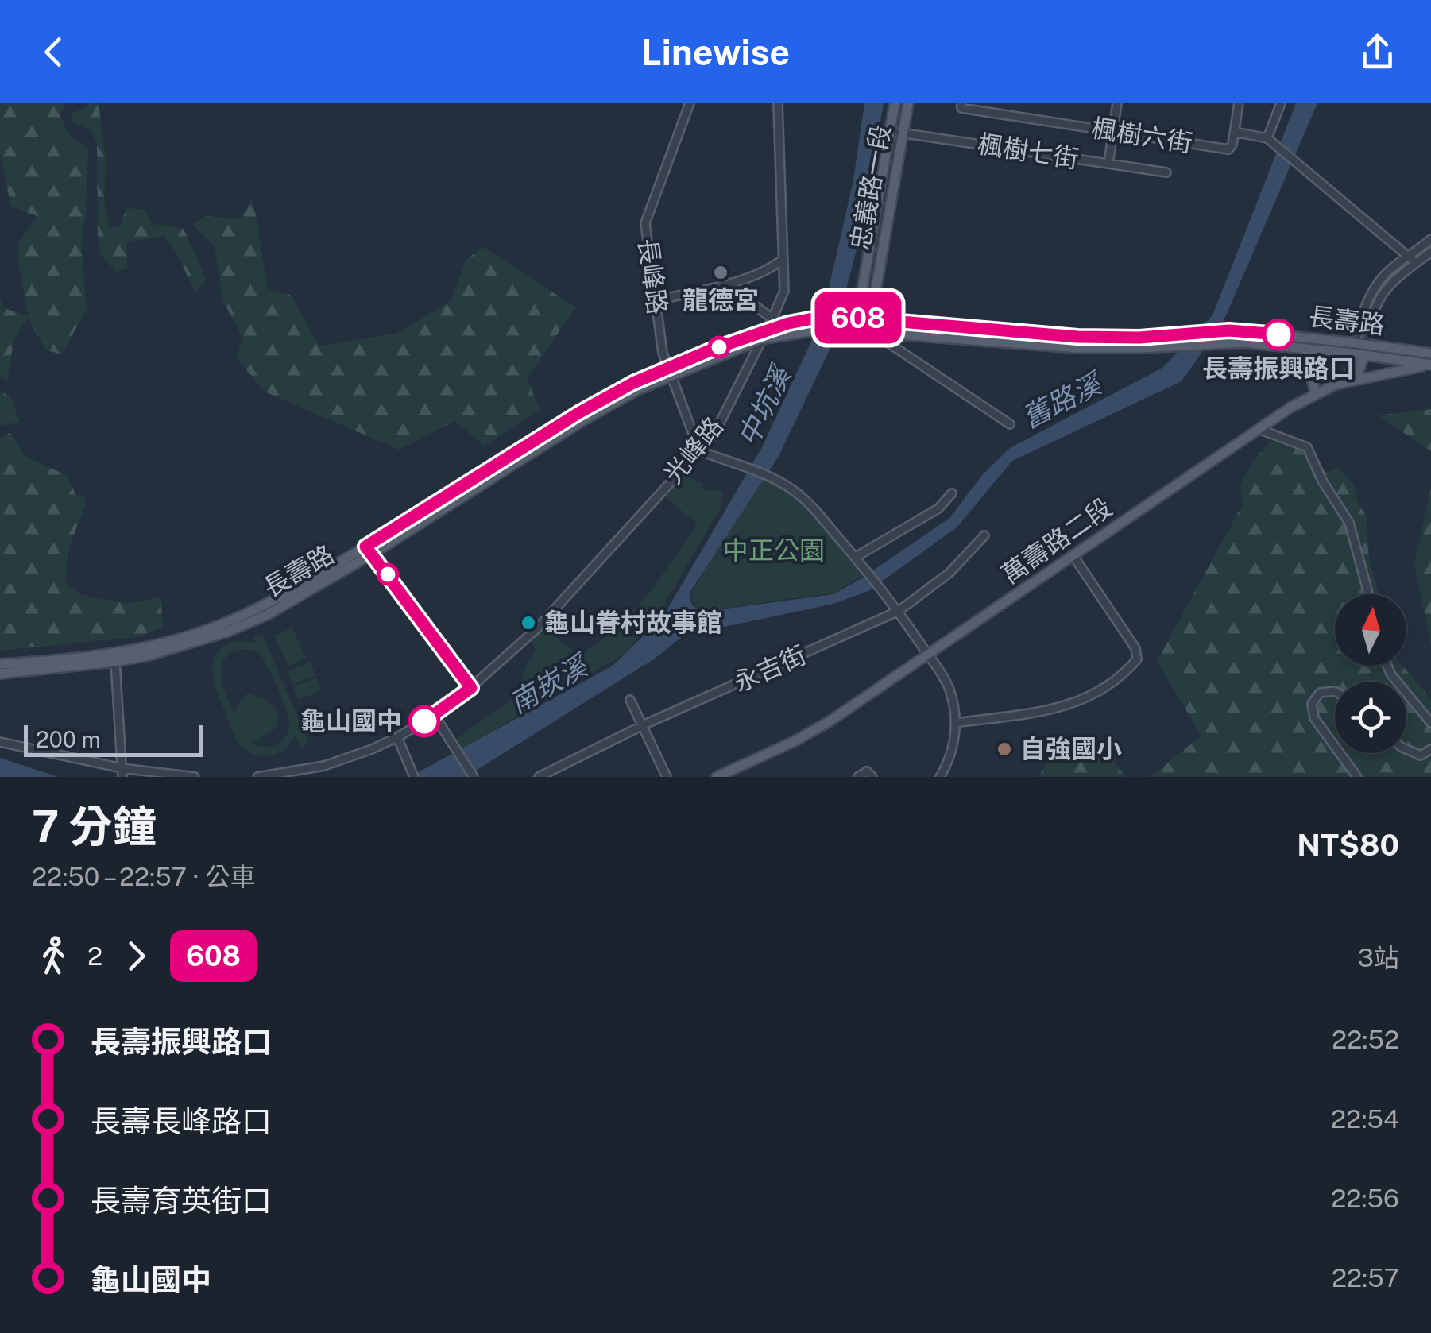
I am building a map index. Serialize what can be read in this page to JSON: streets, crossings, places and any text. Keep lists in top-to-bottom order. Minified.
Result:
{"streets":{"main road":["忠義路一段","長壽路","萬壽路二段"],"street":["楓樹六街","楓樹七街","長峰路","光峰路","永吉街"]},"crossings":[["楓樹七街","忠義路一段"],["長峰路","長壽路"],["長峰路","光峰路"],["長壽路","光峰路"],["長壽路","萬壽路二段"]],"water":["舊路溪","中坑溪","南崁溪"],"parks":["中正公園"],"places":["龍德宮","長壽振興路口","龜山眷村故事館","龜山國中","自強國小"],"lines":["bus line 608"],"scale_bar":"200 m","north":"top","page":{"header":"Linewise","on_map":"608","scale":"200 m","heading":["7 分鐘","22:50 – 22:57 · 公車","NT$80"],"legs":["2","608","3站"],"list":[{"name":"長壽振興路口","value":"22:52"},{"name":"長壽長峰路口","value":"22:54"},{"name":"長壽育英街口","value":"22:56"},{"name":"龜山國中","value":"22:57"}]}}
